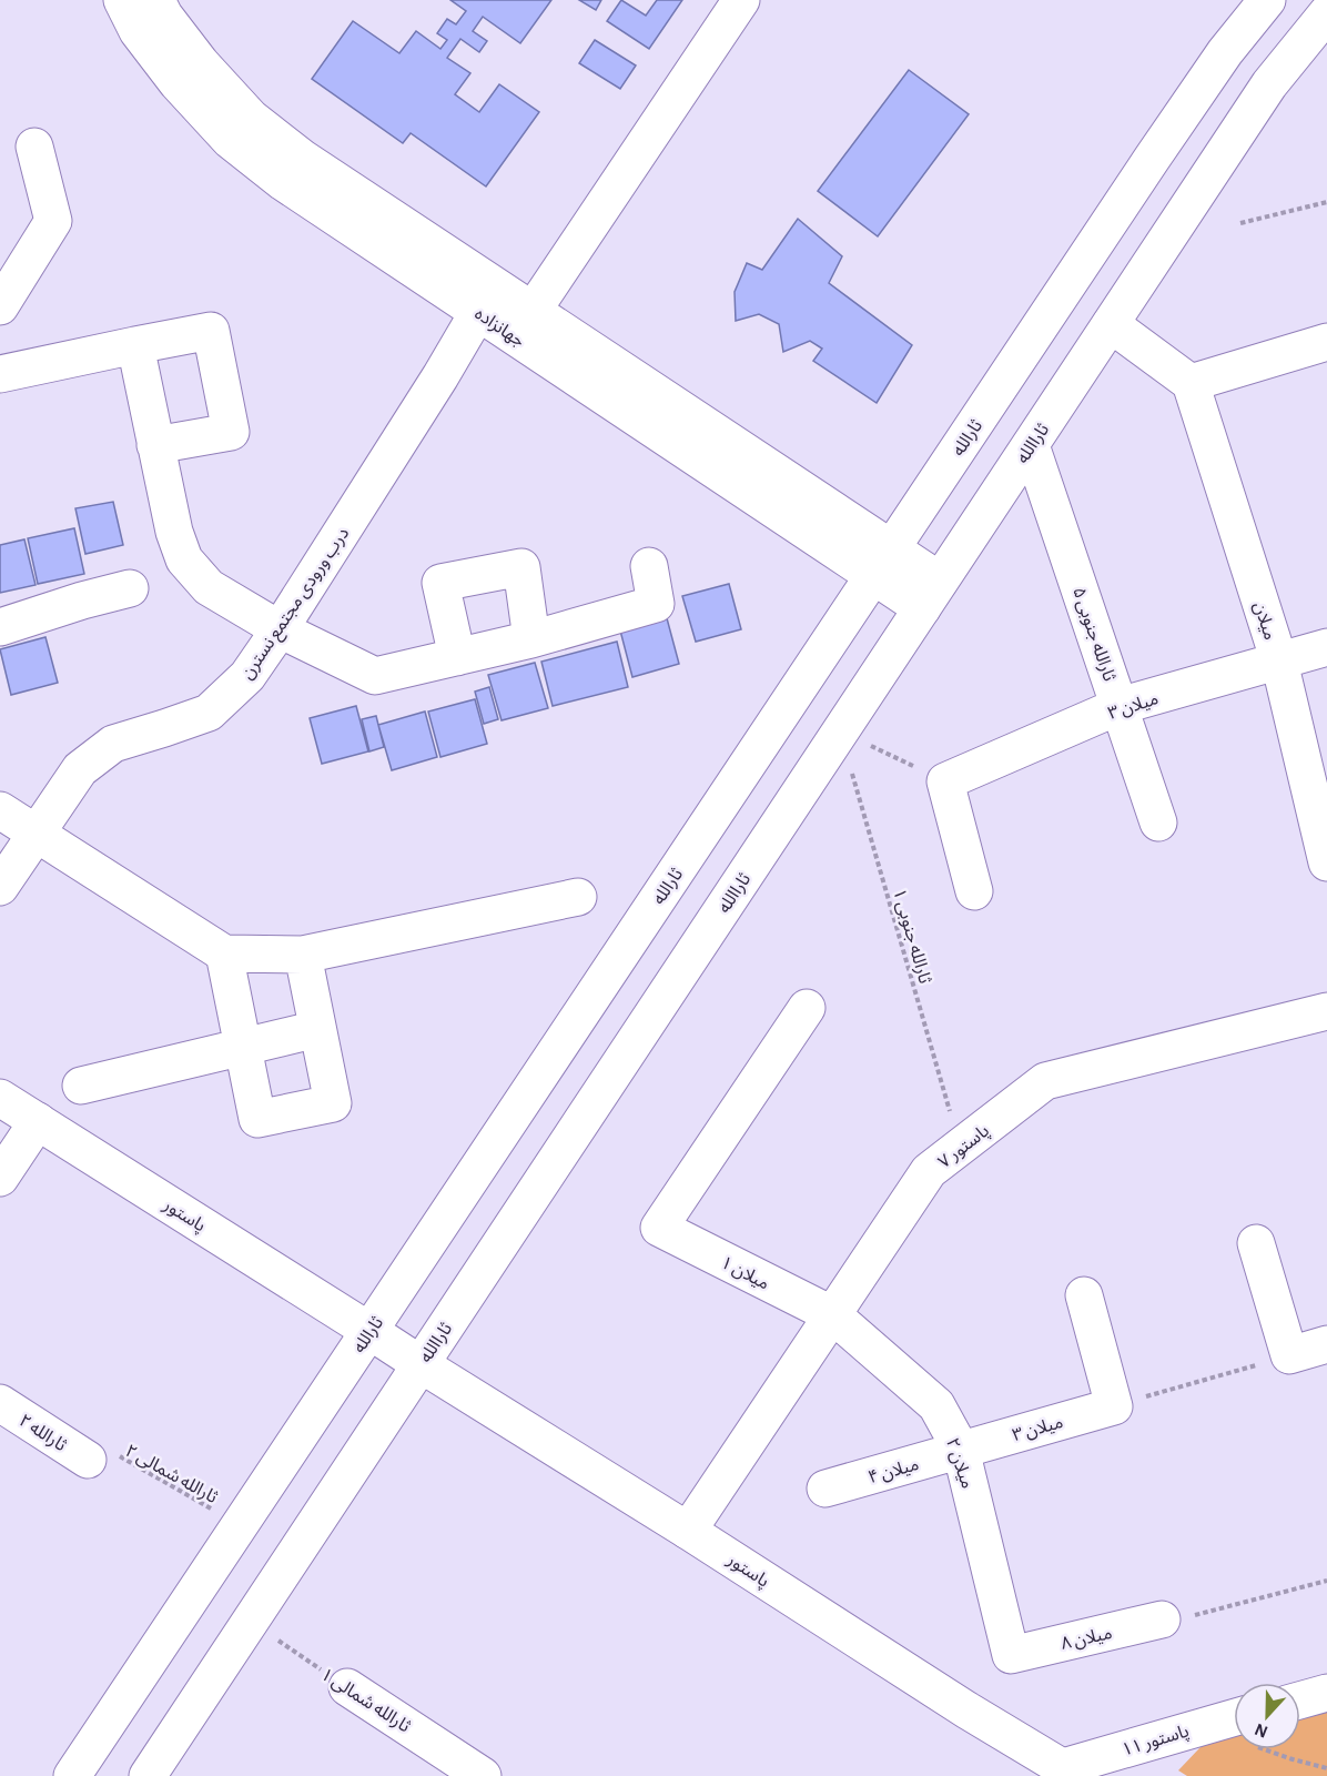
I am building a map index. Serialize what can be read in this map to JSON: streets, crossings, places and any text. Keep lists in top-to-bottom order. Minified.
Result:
{"streets":{"street":["جهانزاده","ثارالله","ثاراالله","درب ورودی مجتمع نسترن","میلان","ثارالله جنوبی ۵","میلان ۳","پاستور ۷","پاستور","میلان ۱","ثارالله ۲","میلان ۲","میلان ۴","میلان ۸","ثارالله شمالی ۱","پاستور ۱۱"],"path":["ثارالله جنوبی ۱","ثارالله شمالی ۲"]},"crossings":[["جهانزاده","ثارالله"],["جهانزاده","ثاراالله"],["جهانزاده","درب ورودی مجتمع نسترن"],["ثارالله","پاستور"],["ثارالله","ثارالله شمالی ۲"],["ثاراالله","ثارالله جنوبی ۵"],["ثاراالله","ثارالله جنوبی ۱"],["ثاراالله","پاستور"],["ثاراالله","ثارالله شمالی ۱"],["میلان","میلان ۳"],["ثارالله جنوبی ۵","میلان ۳"],["میلان ۳","میلان ۲"],["میلان ۳","میلان ۴"],["ثارالله جنوبی ۱","پاستور ۷"],["پاستور ۷","پاستور"],["پاستور ۷","میلان ۱"],["پاستور ۷","میلان ۲"],["پاستور","پاستور ۱۱"],["میلان ۱","میلان ۲"],["ثارالله ۲","ثارالله شمالی ۲"],["میلان ۲","میلان ۴"],["میلان ۲","میلان ۸"]],"north":"bottom"}
